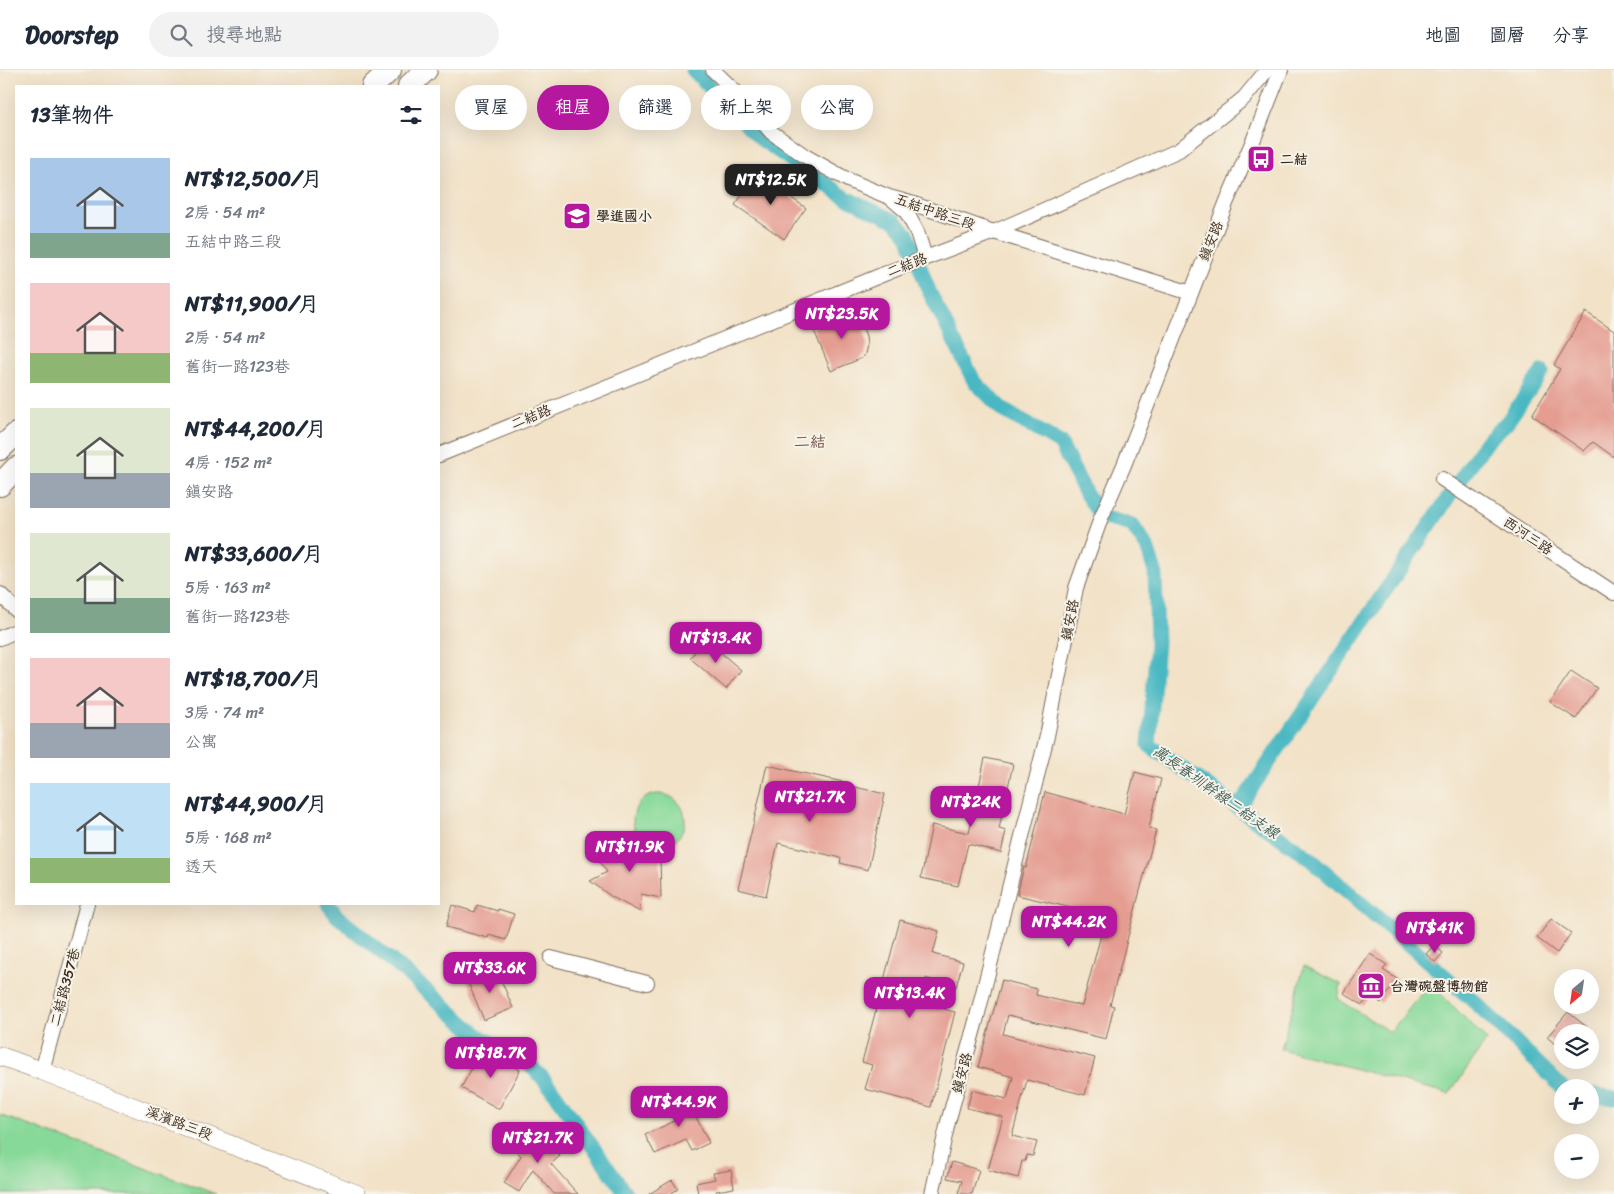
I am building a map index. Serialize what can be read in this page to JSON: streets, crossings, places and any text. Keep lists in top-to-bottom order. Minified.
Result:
{"streets":{"street":["五結中路三段","鎮安路","二結路","西河三路","二結路357巷","溪濱路三段"]},"crossings":[["五結中路三段","鎮安路"],["五結中路三段","二結路"],["二結路357巷","溪濱路三段"]],"districts":["二結"],"water":["萬長春圳幹線二結支線"],"places":{"bus stop":["二結"],"school or university":["學進國小"],"museum":["台灣碗盤博物館"]},"north":"bottom left","page":{"header":"Doorstep","search":"搜尋地點","nav":["地圖","圖層","分享"],"chip":["買屋","租屋","篩選","新上架","公寓"],"heading":"13筆物件","list":[{"name":"NT$12,500/月","note":"2房 · 54 m² · 五結中路三段"},{"name":"NT$11,900/月","note":"2房 · 54 m² · 舊街一路123巷"},{"name":"NT$44,200/月","note":"4房 · 152 m² · 鎮安路"},{"name":"NT$33,600/月","note":"5房 · 163 m² · 舊街一路123巷"},{"name":"NT$18,700/月","note":"3房 · 74 m² · 公寓"},{"name":"NT$44,900/月","note":"5房 · 168 m² · 透天"}],"price":["NT$12.5K","NT$23.5K","NT$13.4K","NT$21.7K","NT$24K","NT$11.9K","NT$44.2K","NT$41K","NT$33.6K","NT$13.4K","NT$18.7K","NT$44.9K","NT$21.7K"],"map_buttons":["+","−"]}}
